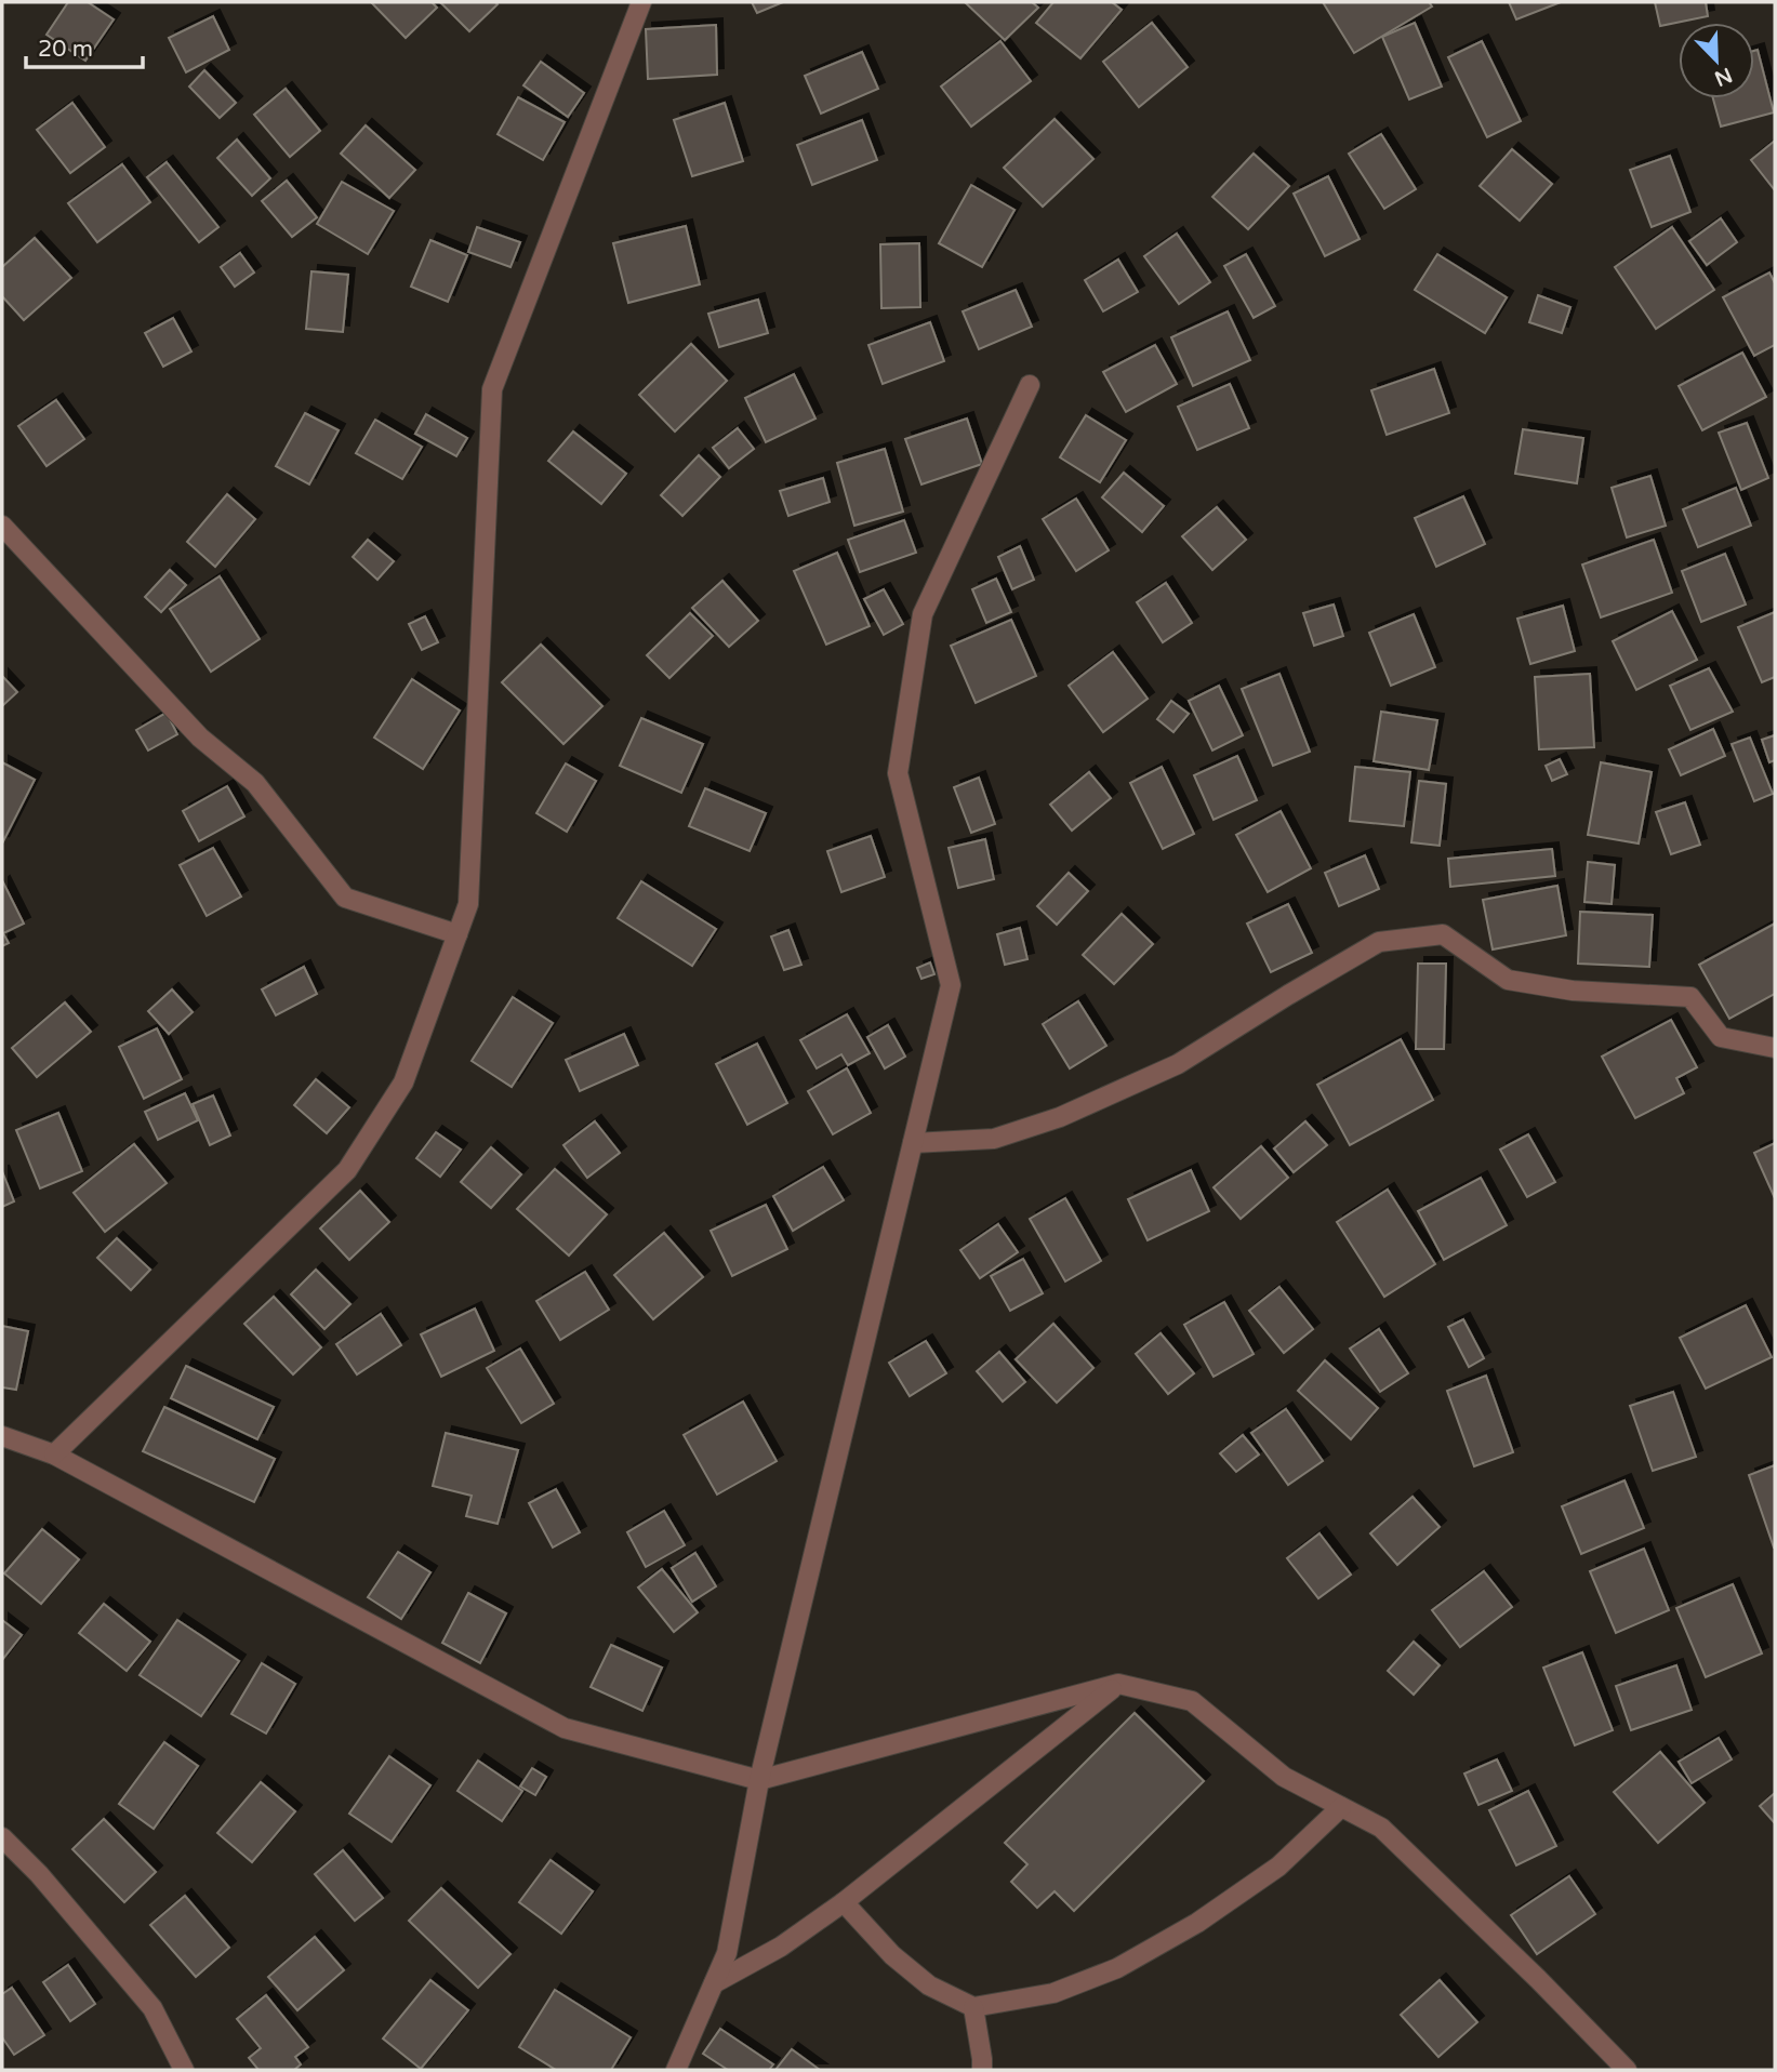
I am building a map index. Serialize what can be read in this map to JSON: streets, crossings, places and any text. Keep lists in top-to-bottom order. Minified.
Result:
{"scale_bar":"20 m","north":"bottom right"}
